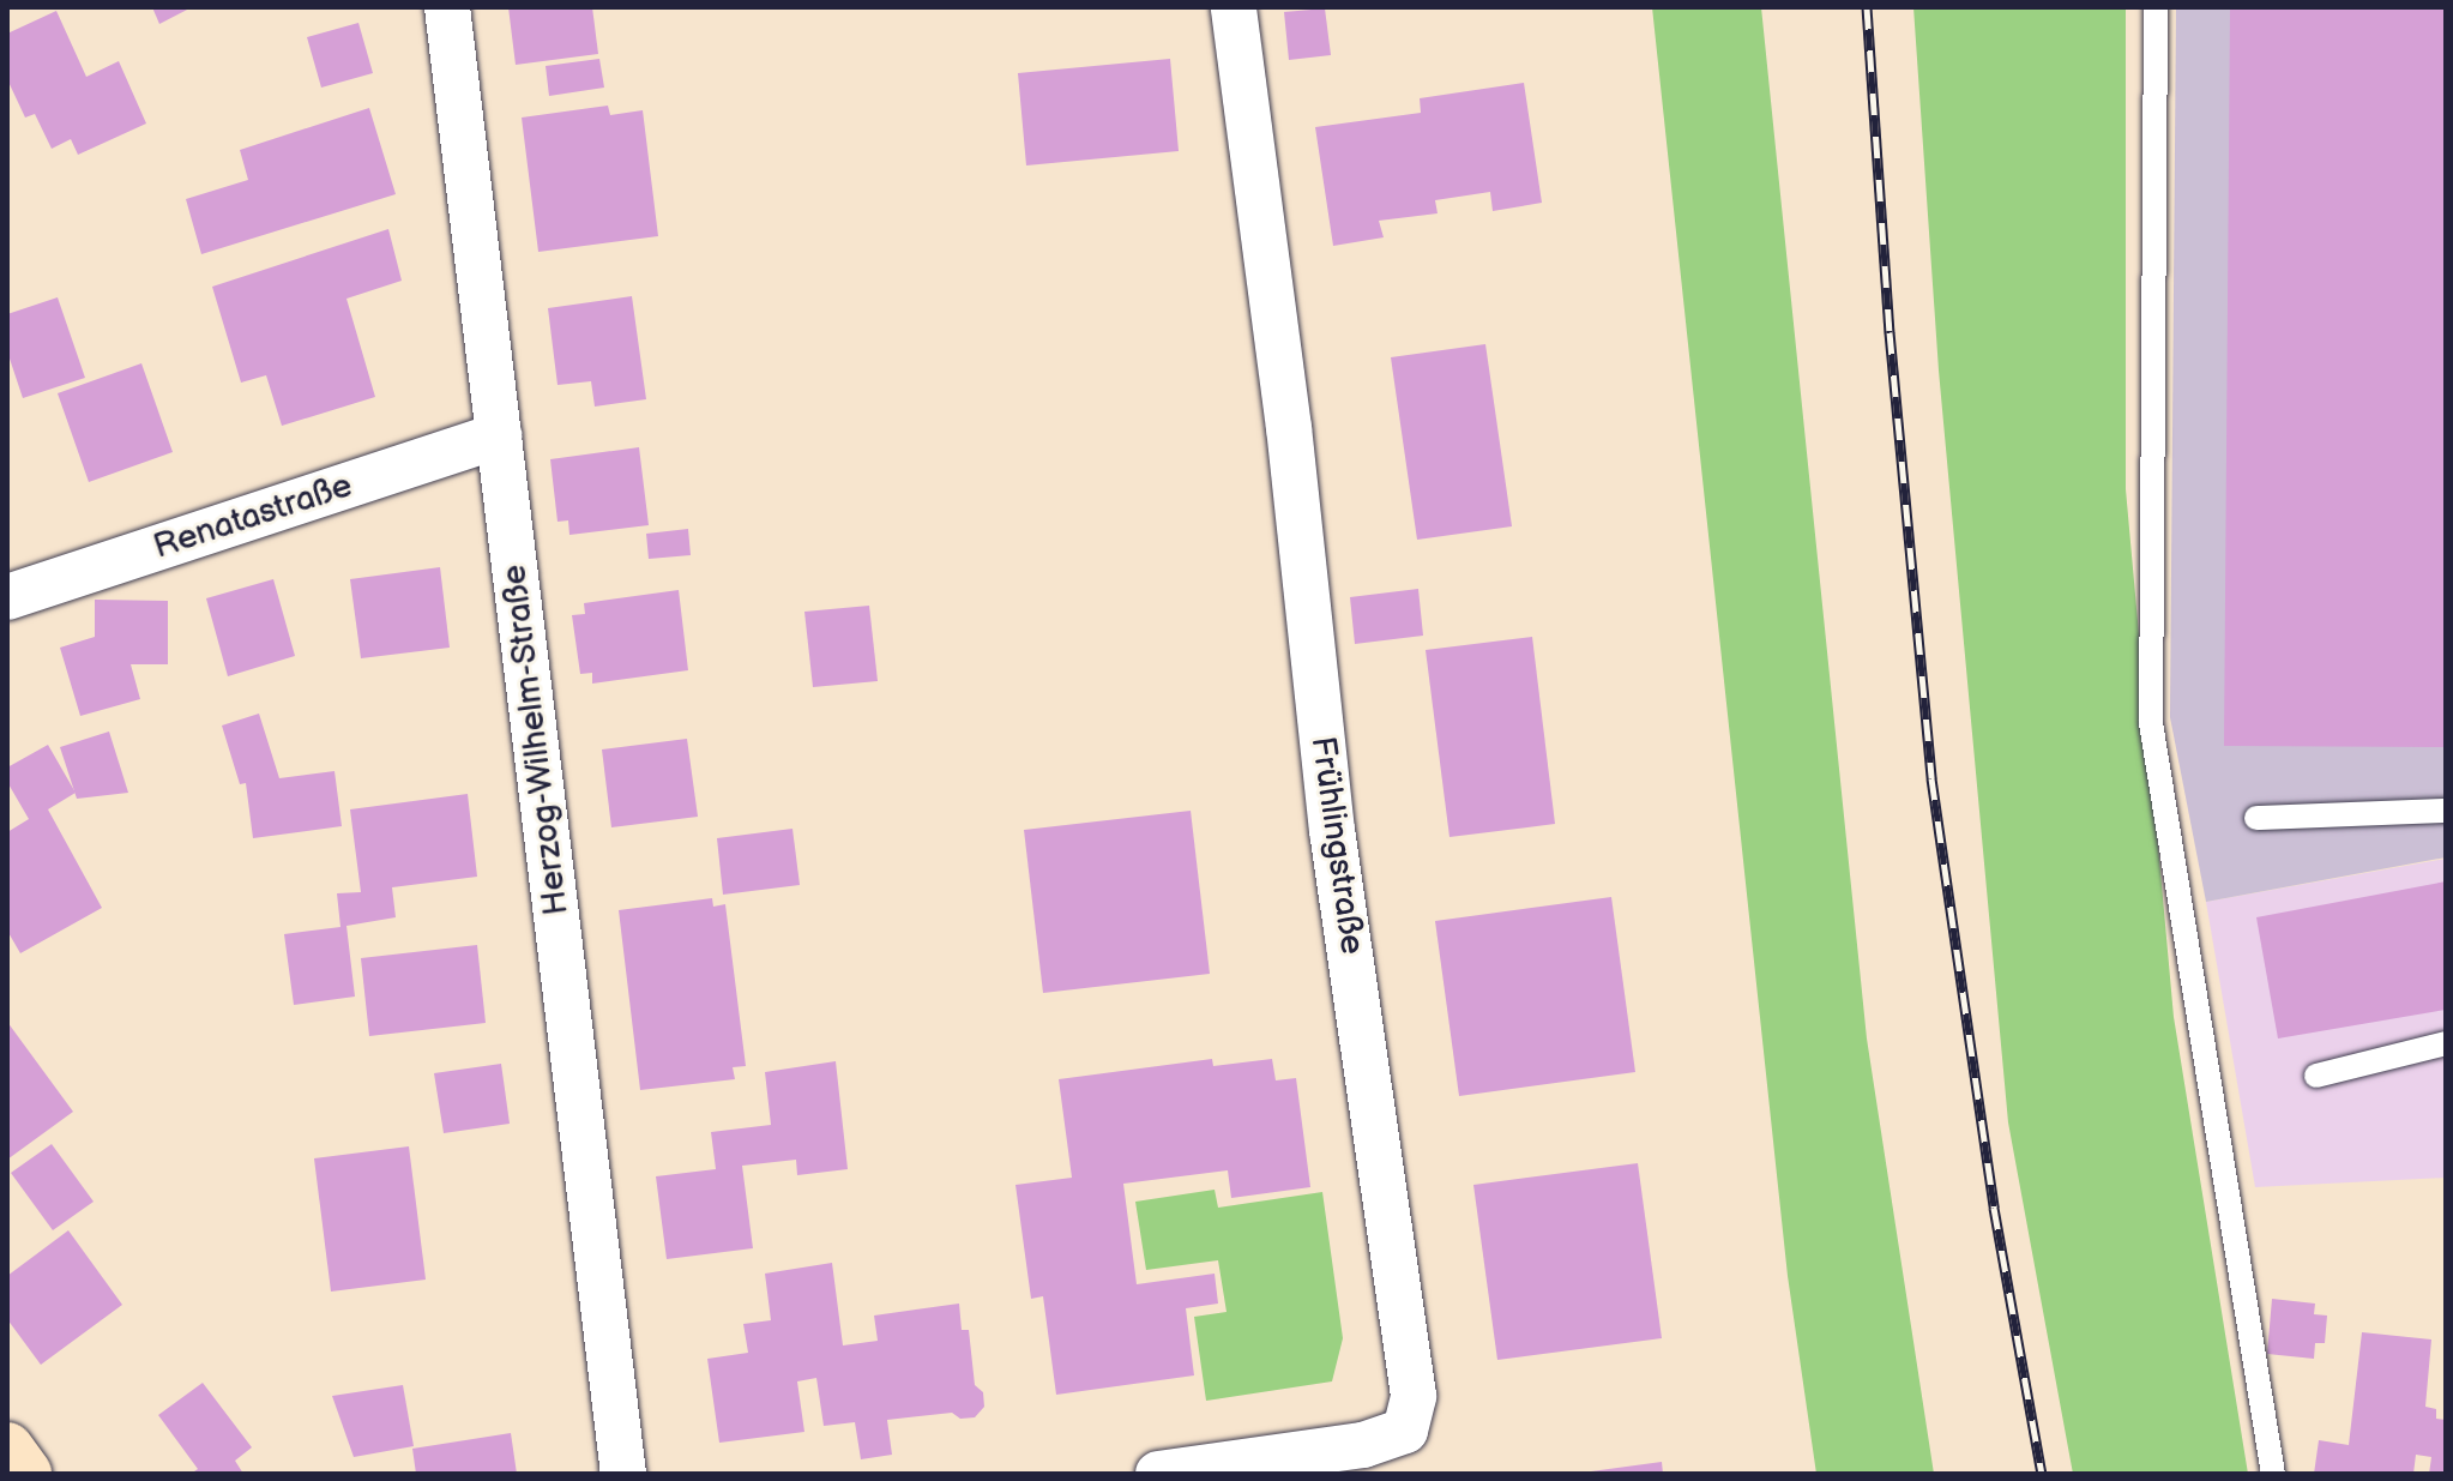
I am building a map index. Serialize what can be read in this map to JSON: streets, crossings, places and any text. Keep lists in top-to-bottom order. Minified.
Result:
{"streets":{"street":["Renatastraße","Herzog-Wilhelm-Straße","Frühlingstraße"]},"crossings":[["Renatastraße","Herzog-Wilhelm-Straße"]]}
